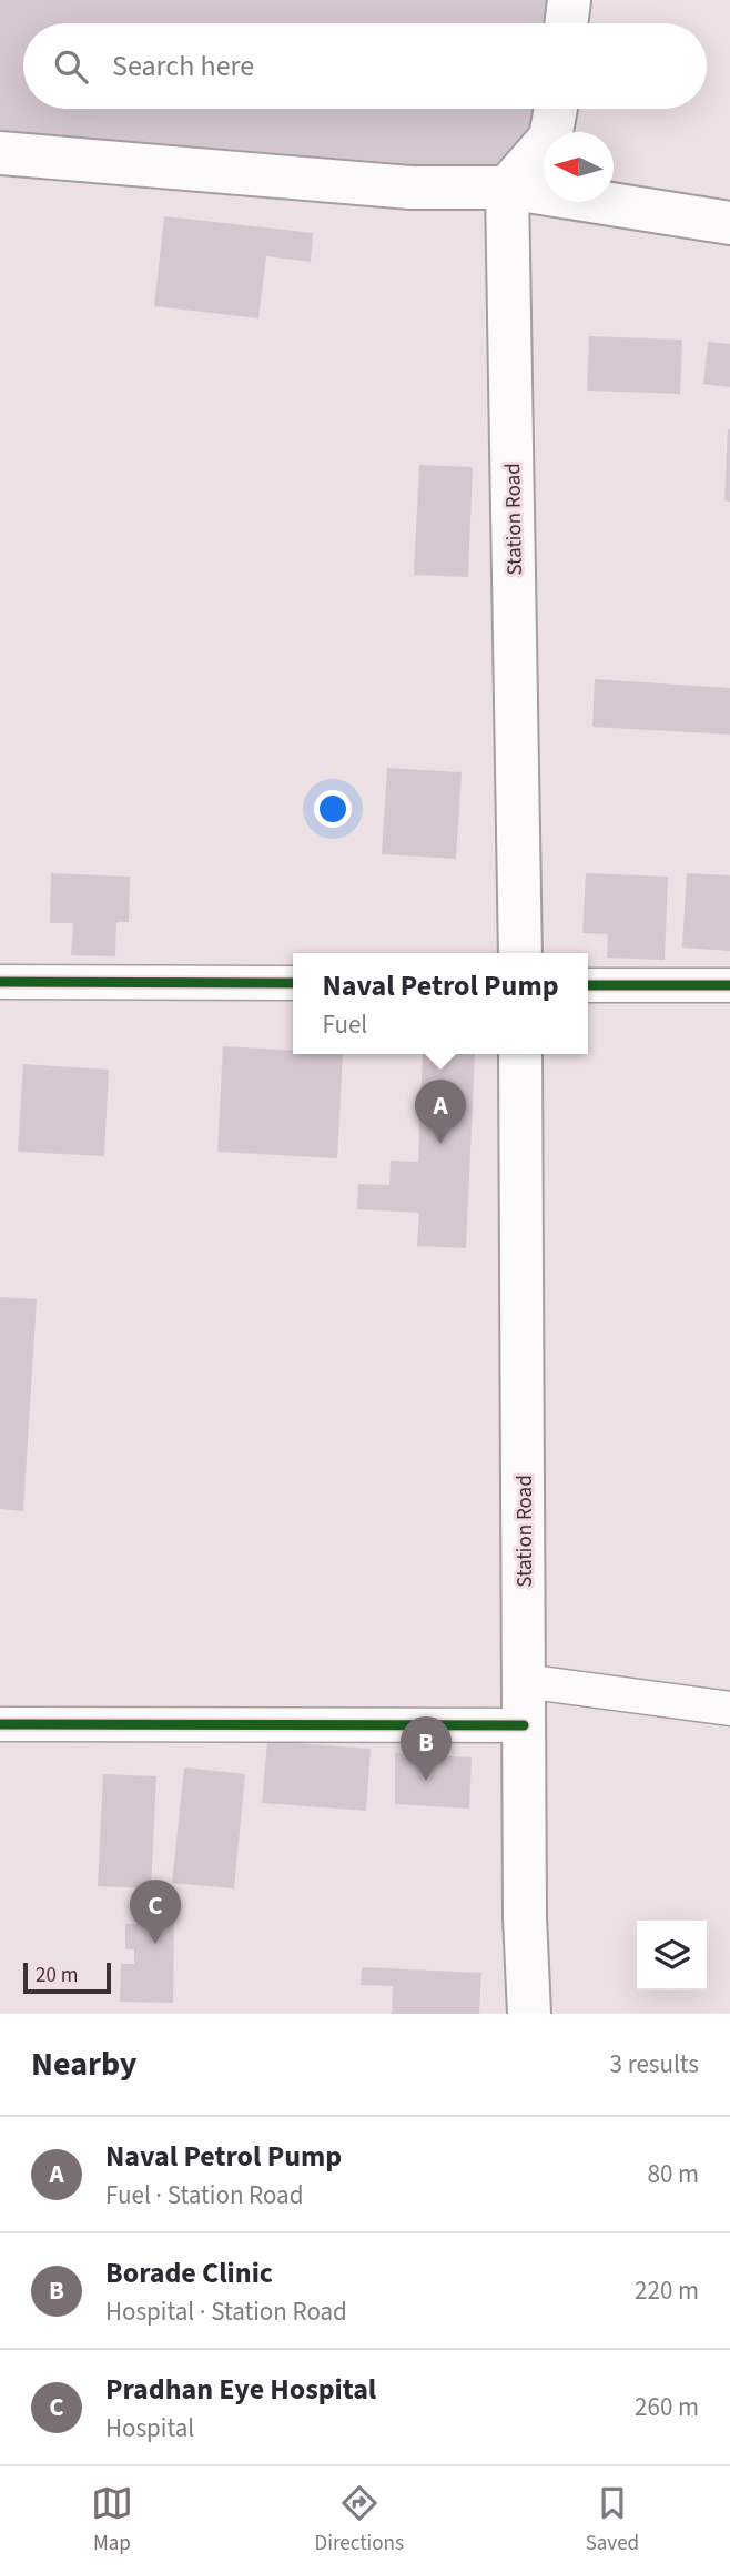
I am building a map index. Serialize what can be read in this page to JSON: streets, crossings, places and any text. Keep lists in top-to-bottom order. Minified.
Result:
{"streets":{"main road":["Station Road"]},"scale_bar":"20 m","north":"left","page":{"search":"Search here","popup":["Naval Petrol Pump","Fuel"],"pins":["A","B","C"],"scale":"20 m","heading":["Nearby","3 results"],"list":[{"mark":"A","name":"Naval Petrol Pump","note":"Fuel · Station Road","value":"80 m"},{"mark":"B","name":"Borade Clinic","note":"Hospital · Station Road","value":"220 m"},{"mark":"C","name":"Pradhan Eye Hospital","note":"Hospital","value":"260 m"}],"nav":["Map","Directions","Saved"]}}
